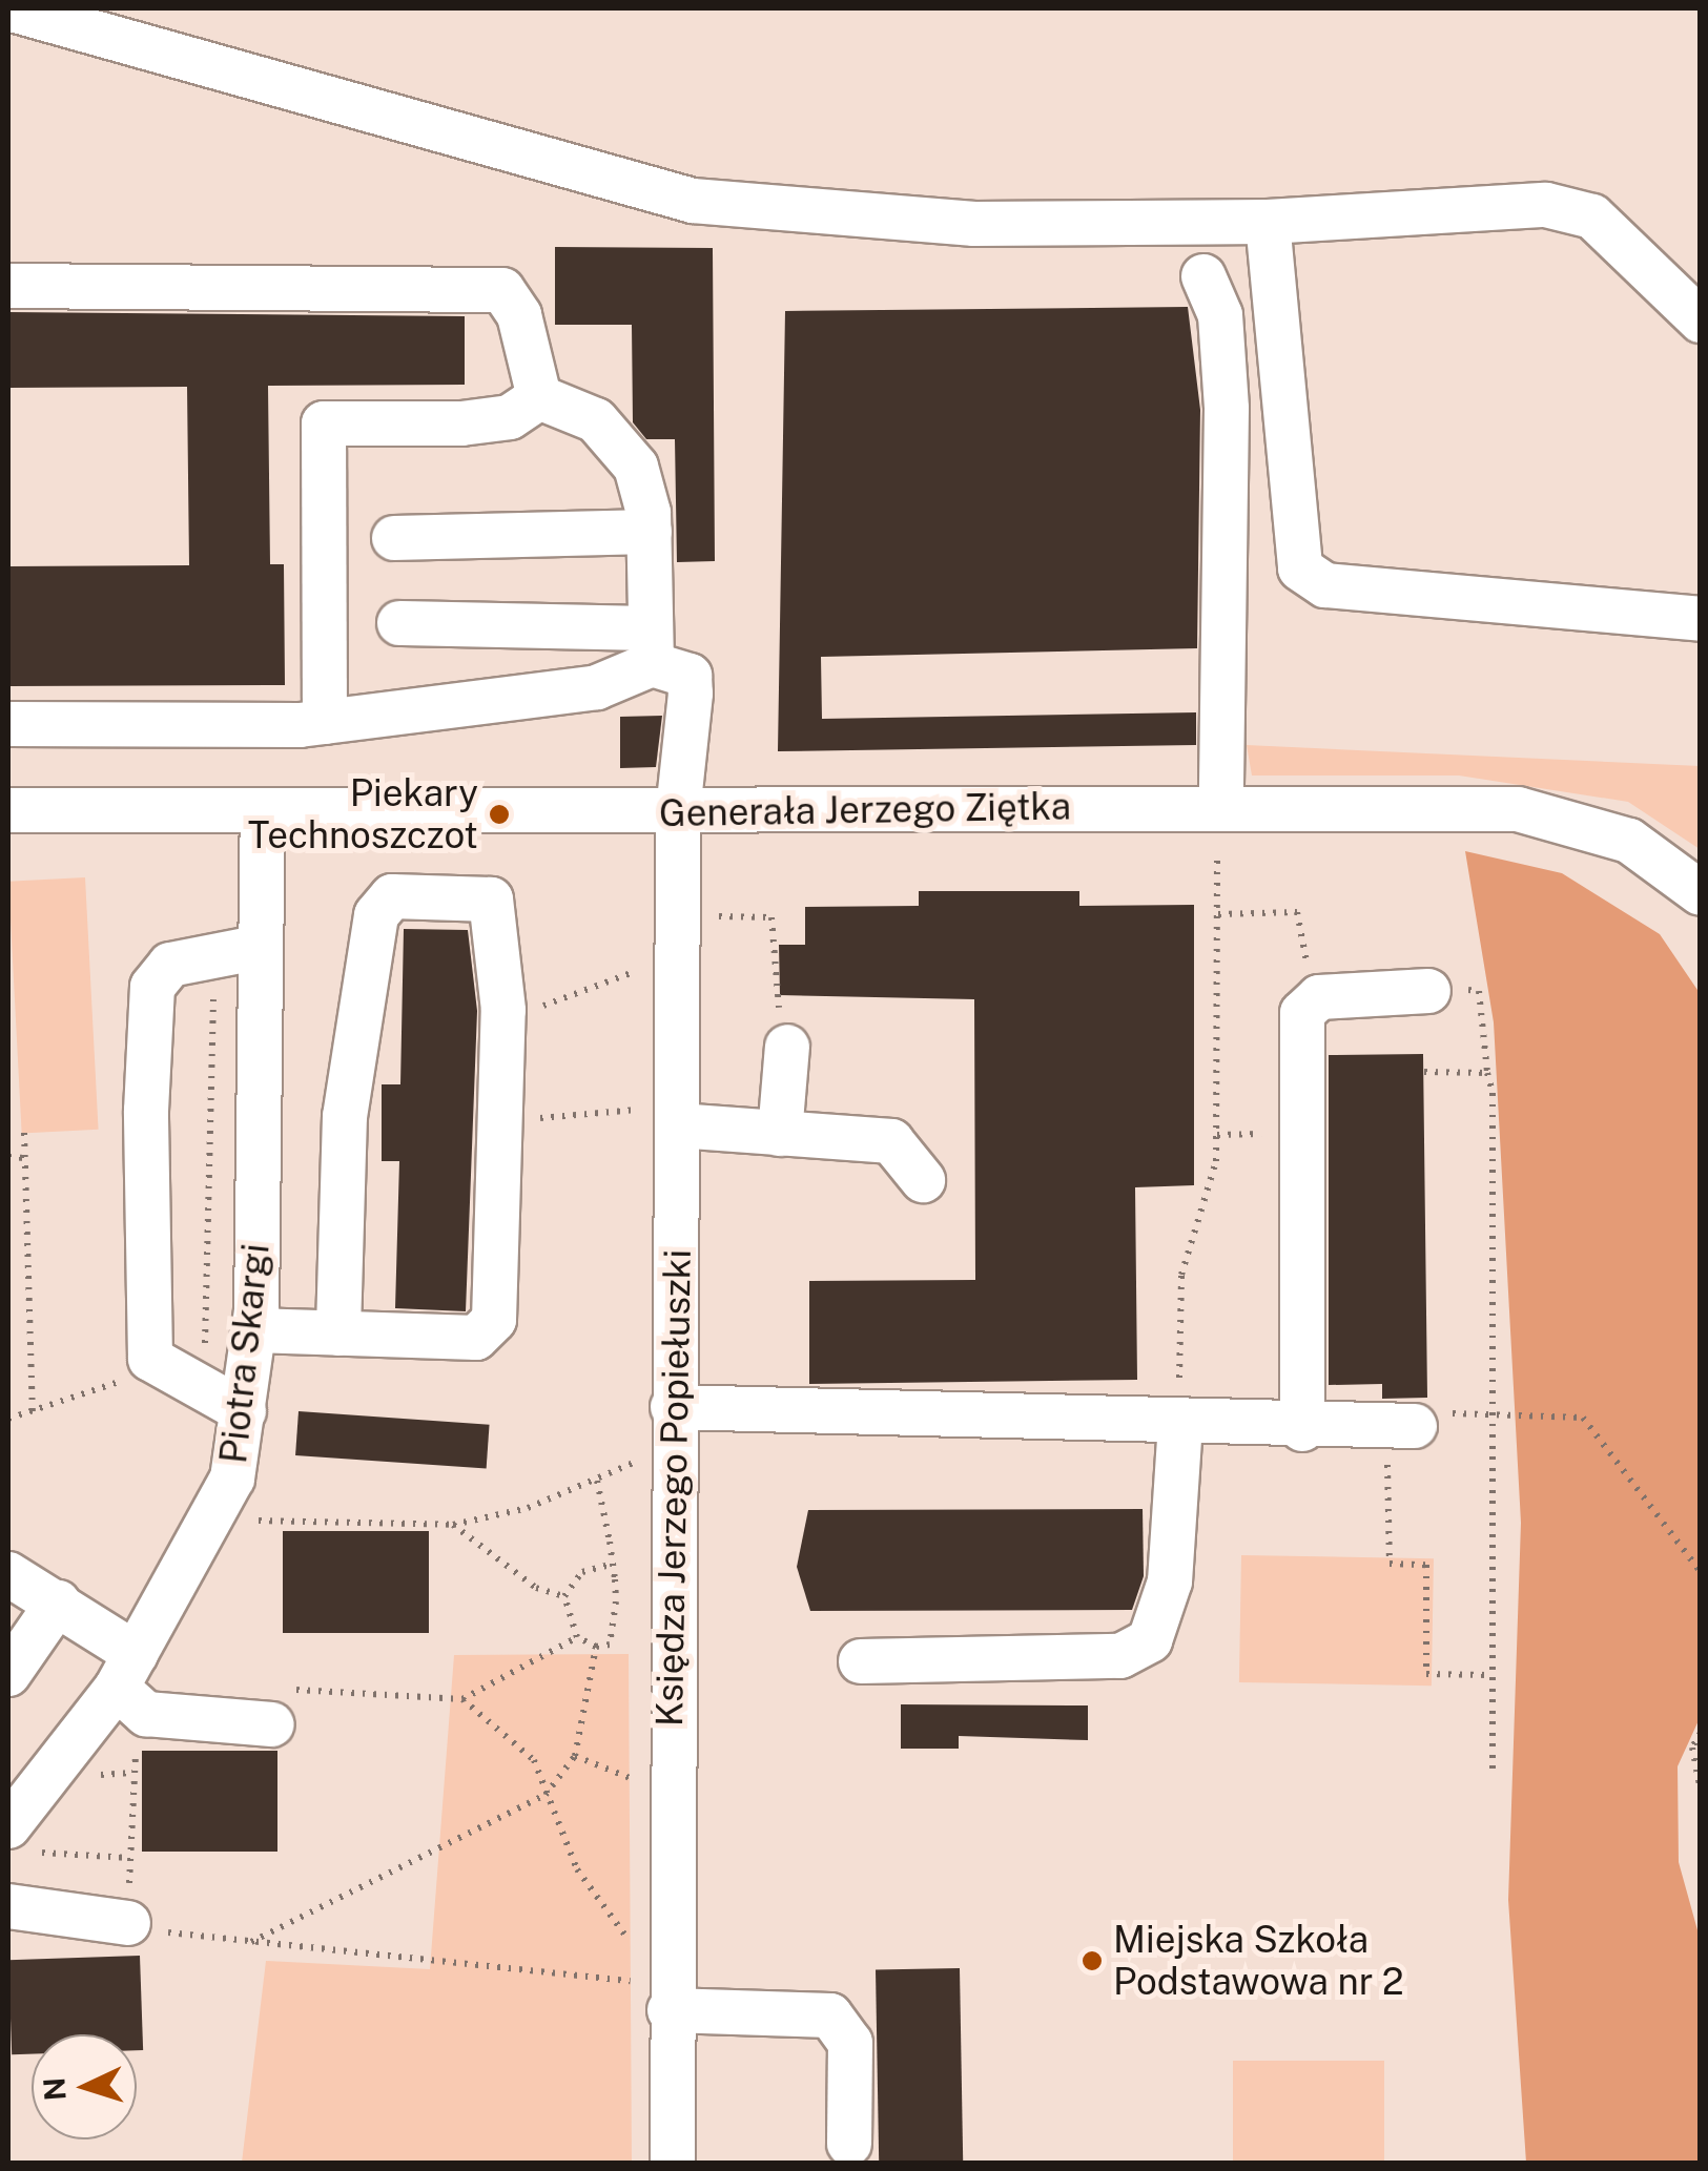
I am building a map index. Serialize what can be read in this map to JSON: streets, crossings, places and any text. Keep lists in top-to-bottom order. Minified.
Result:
{"streets":{"street":["Generała Jerzego Ziętka","Piotra Skargi","Księdza Jerzego Popiełuszki"]},"crossings":[["Generała Jerzego Ziętka","Piotra Skargi"],["Generała Jerzego Ziętka","Księdza Jerzego Popiełuszki"]],"places":["Piekary Technoszczot","Miejska Szkoła Podstawowa nr 2"],"north":"left"}
